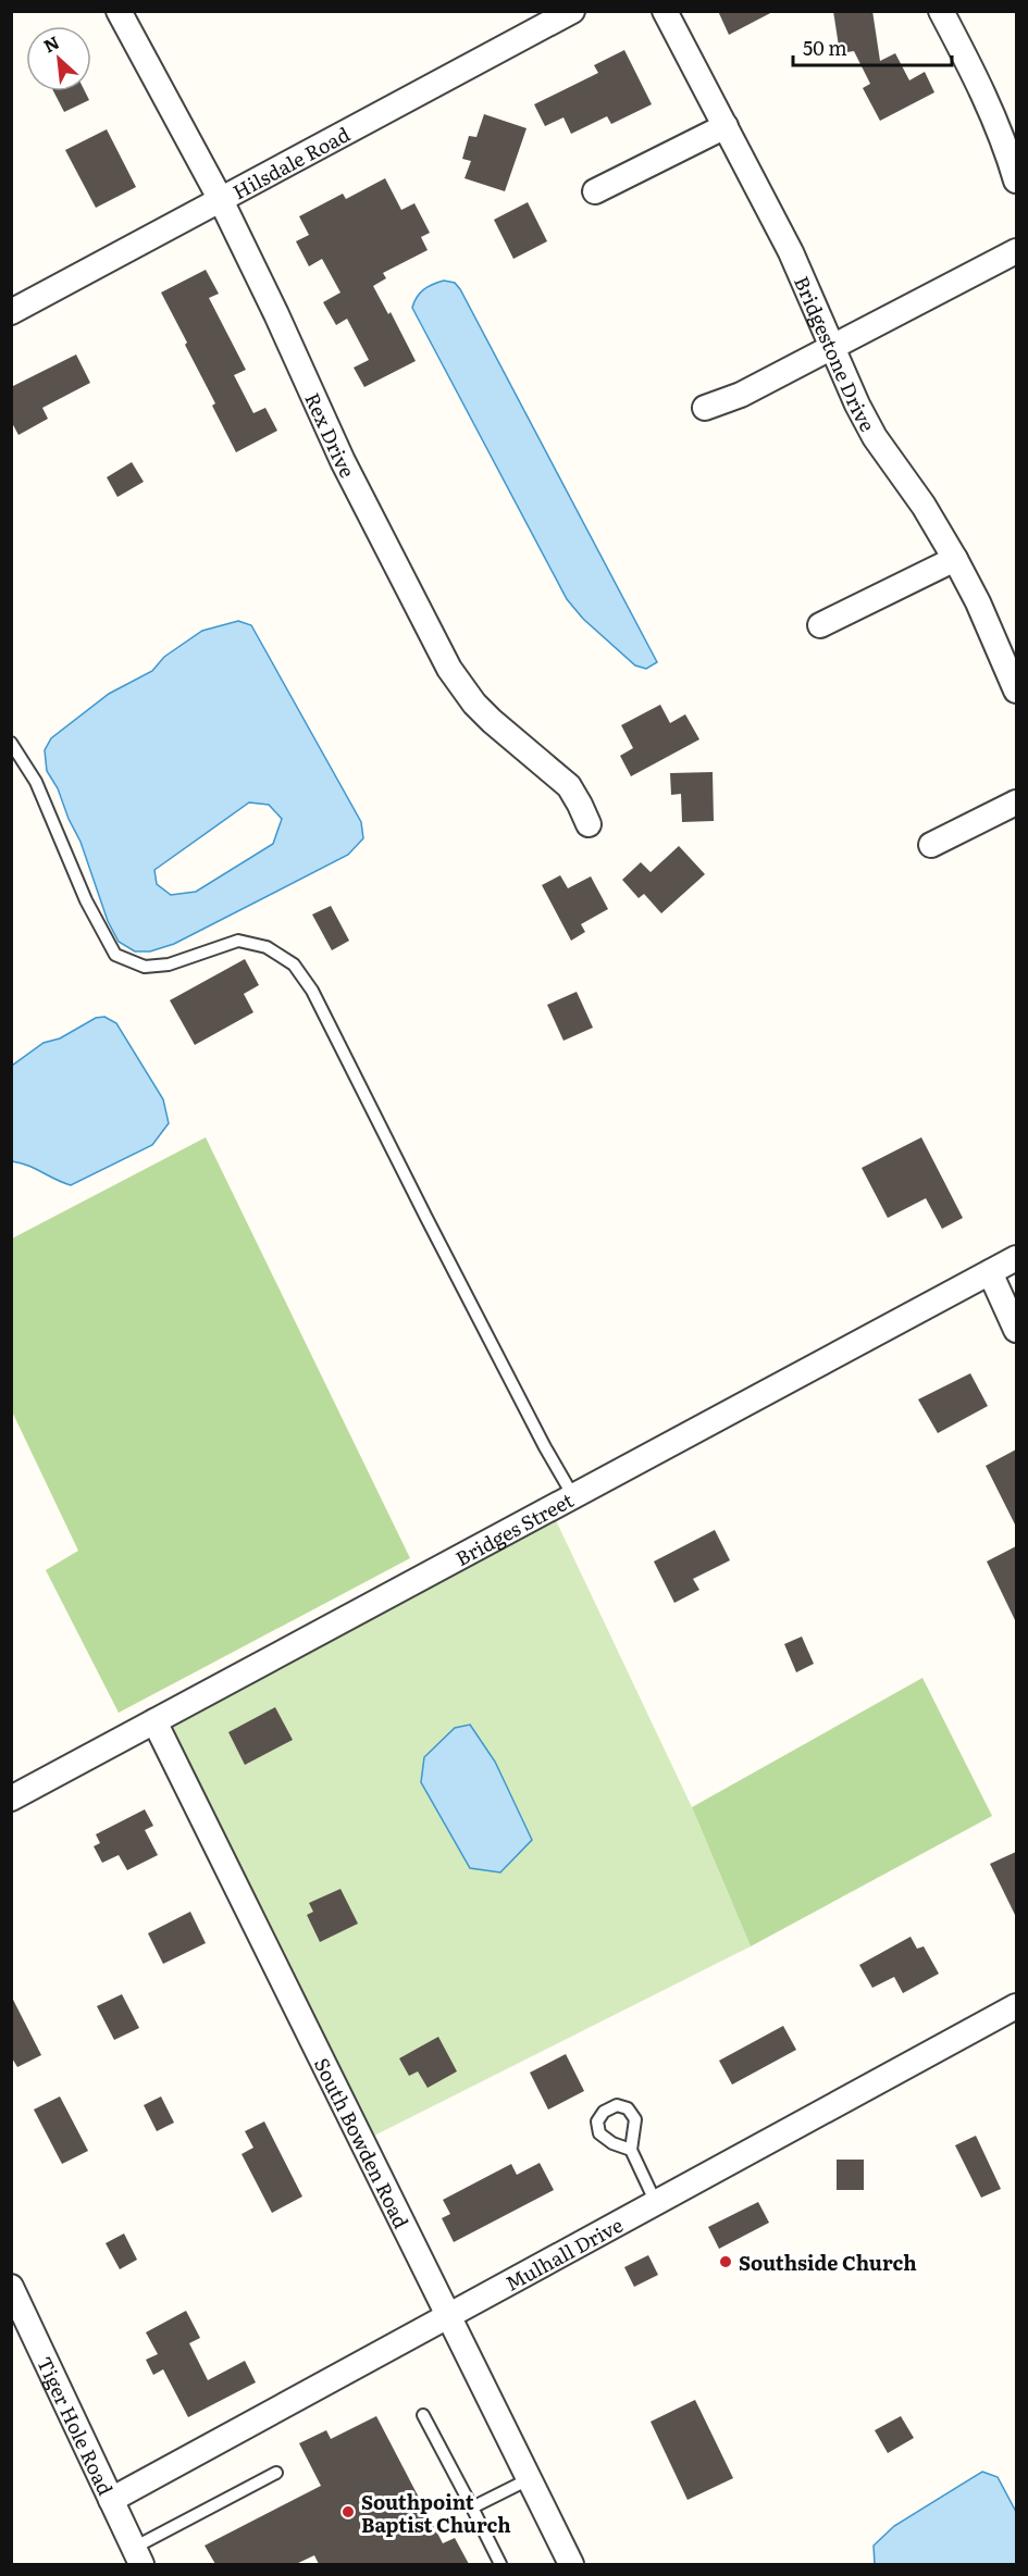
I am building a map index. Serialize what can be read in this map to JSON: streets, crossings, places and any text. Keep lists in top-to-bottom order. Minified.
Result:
{"streets":{"street":["Hilsdale Road","Bridgestone Drive","Rex Drive","Bridges Street","South Bowden Road","Mulhall Drive","Tiger Hole Road"]},"crossings":[["Hilsdale Road","Rex Drive"],["Bridges Street","South Bowden Road"],["South Bowden Road","Mulhall Drive"],["Mulhall Drive","Tiger Hole Road"]],"places":["Southside Church","Southpoint Baptist Church"],"scale_bar":"50 m","north":"top left"}
